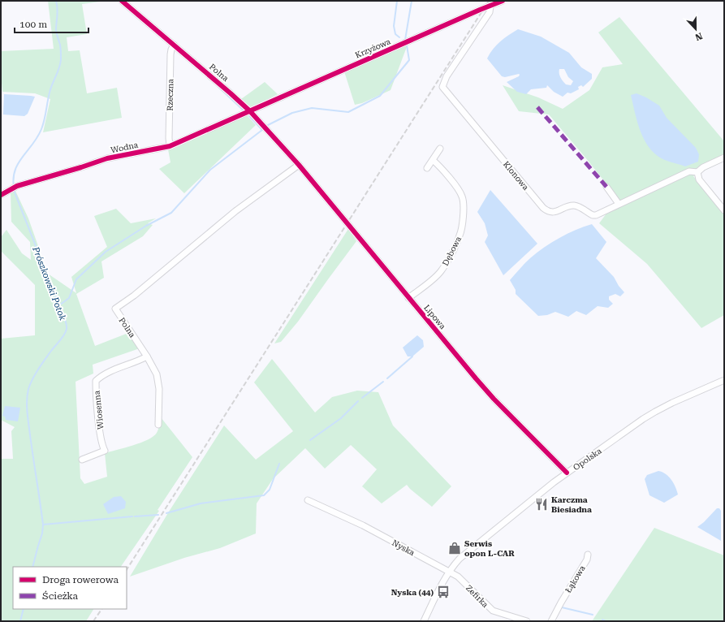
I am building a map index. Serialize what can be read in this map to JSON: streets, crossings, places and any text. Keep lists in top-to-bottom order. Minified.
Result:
{"streets":{"street":["Krzyżowa","Polna","Rzeczna","Wodna","Klonowa","Dębowa","Lipowa","Wiosenna","Opolska","Nyska","Łąkowa","Zefirka"]},"crossings":[["Krzyżowa","Polna"],["Krzyżowa","Wodna"],["Krzyżowa","Klonowa"],["Polna","Rzeczna"],["Polna","Wodna"],["Polna","Lipowa"],["Polna","Wiosenna"],["Rzeczna","Wodna"],["Dębowa","Lipowa"],["Lipowa","Opolska"],["Opolska","Nyska"],["Opolska","Zefirka"],["Nyska","Zefirka"]],"water":["Prószkowski Potok"],"places":{"restaurant":["Karczma Biesiadna"],"shop":["Serwis opon L-CAR"],"bus stop":["Nyska (44)"]},"legend":["Droga rowerowa","Ścieżka"],"scale_bar":"100 m","north":"bottom"}
